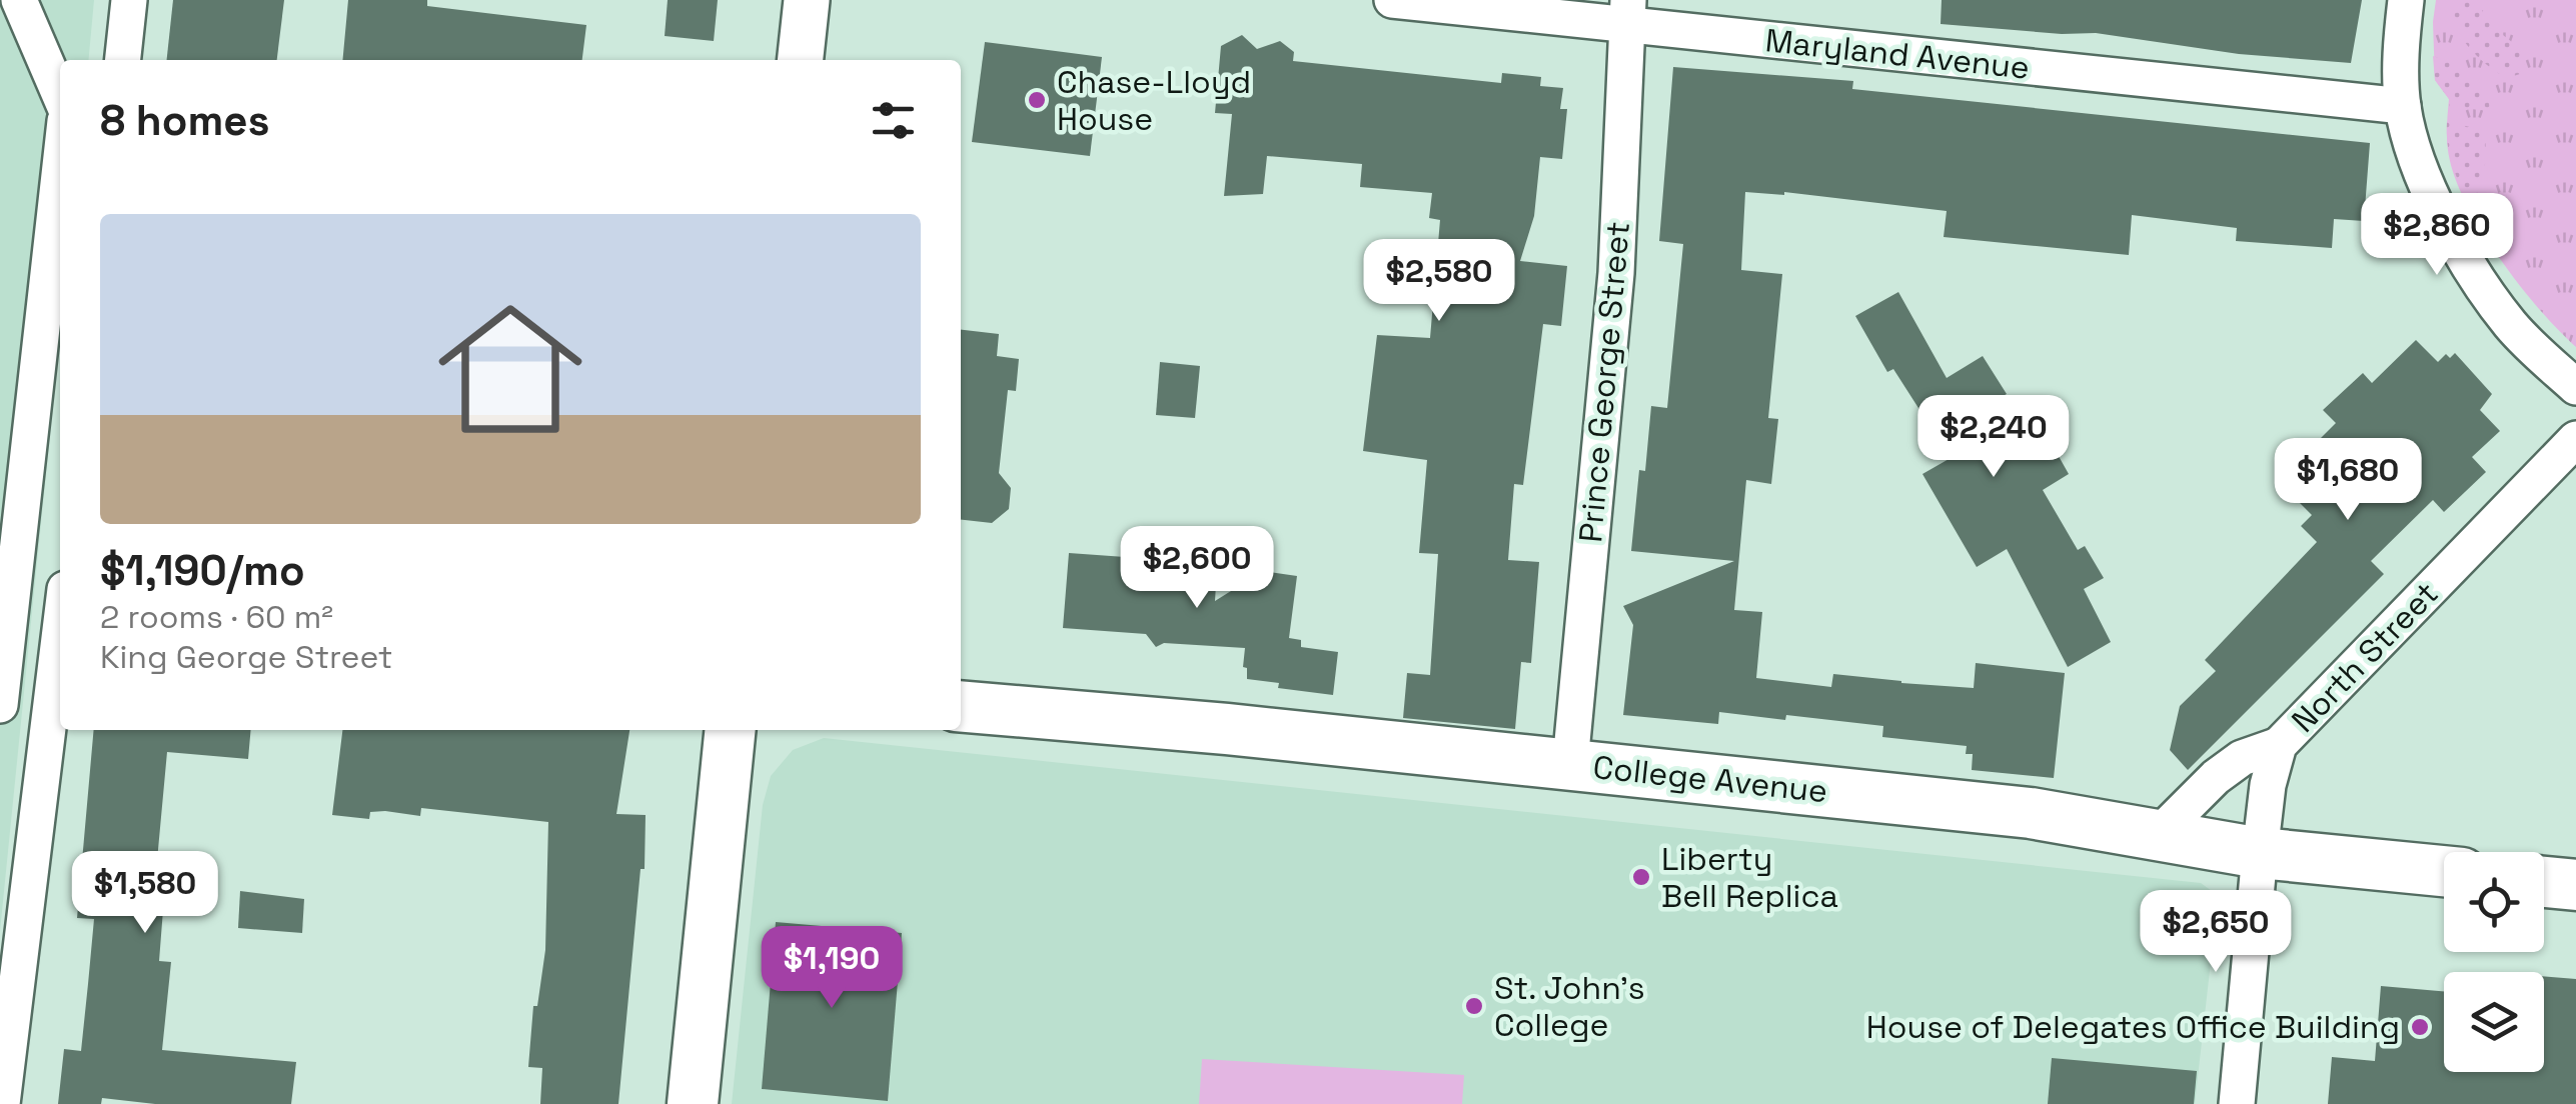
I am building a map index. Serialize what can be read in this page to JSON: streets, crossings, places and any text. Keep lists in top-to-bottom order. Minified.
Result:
{"streets":{"main road":["College Avenue"],"street":["Maryland Avenue","Prince George Street","North Street"]},"crossings":[["Maryland Avenue","Prince George Street"],["Prince George Street","College Avenue"],["North Street","College Avenue"]],"places":["Chase-Lloyd House","Liberty Bell Replica","St. John's College","House of Delegates Office Building"],"page":{"heading":"8 homes","list":[{"name":"$1,190/mo","note":"2 rooms · 60 m² · King George Street"}],"price":["$2,860","$2,580","$2,240","$1,680","$2,600","$1,580","$2,650","$1,190"]}}
